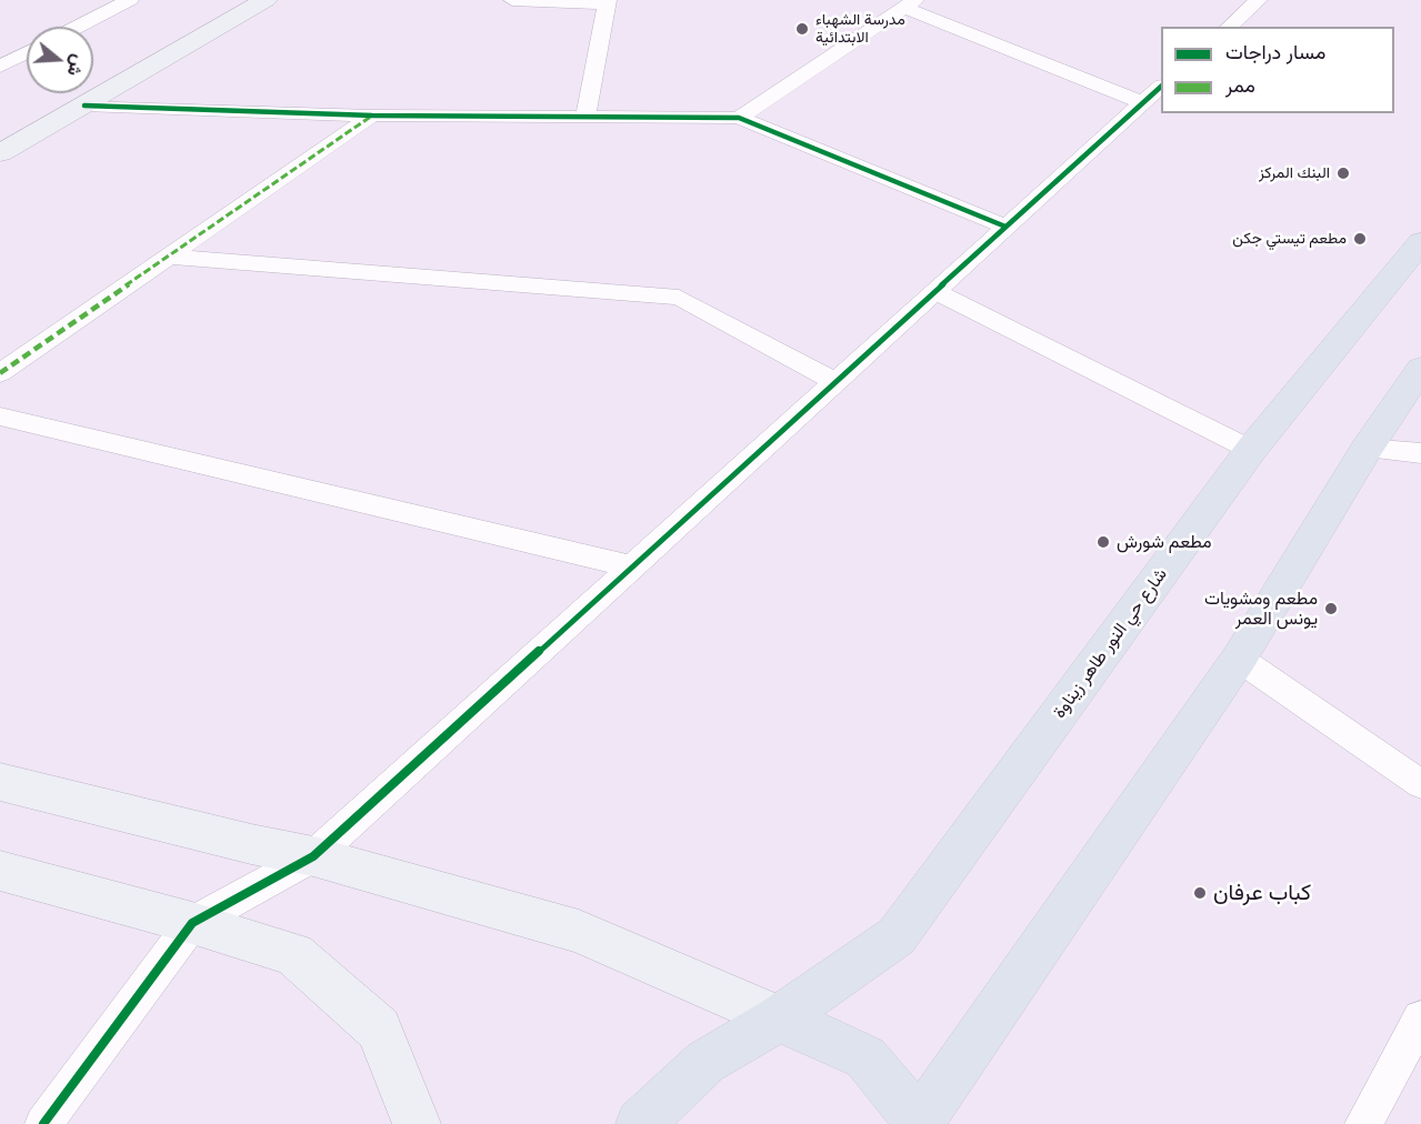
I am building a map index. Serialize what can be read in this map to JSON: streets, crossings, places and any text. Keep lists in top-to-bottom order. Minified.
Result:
{"streets":{"main road":["شارع حي النور طاهر زيناوة"]},"places":["مدرسة الشهباء الابتدائية","البنك المركز","مطعم تيستي جكن","مطعم شورش","مطعم ومشويات يونس العمر","كباب عرفان"],"legend":["مسار دراجات","ممر"],"north":"right"}
